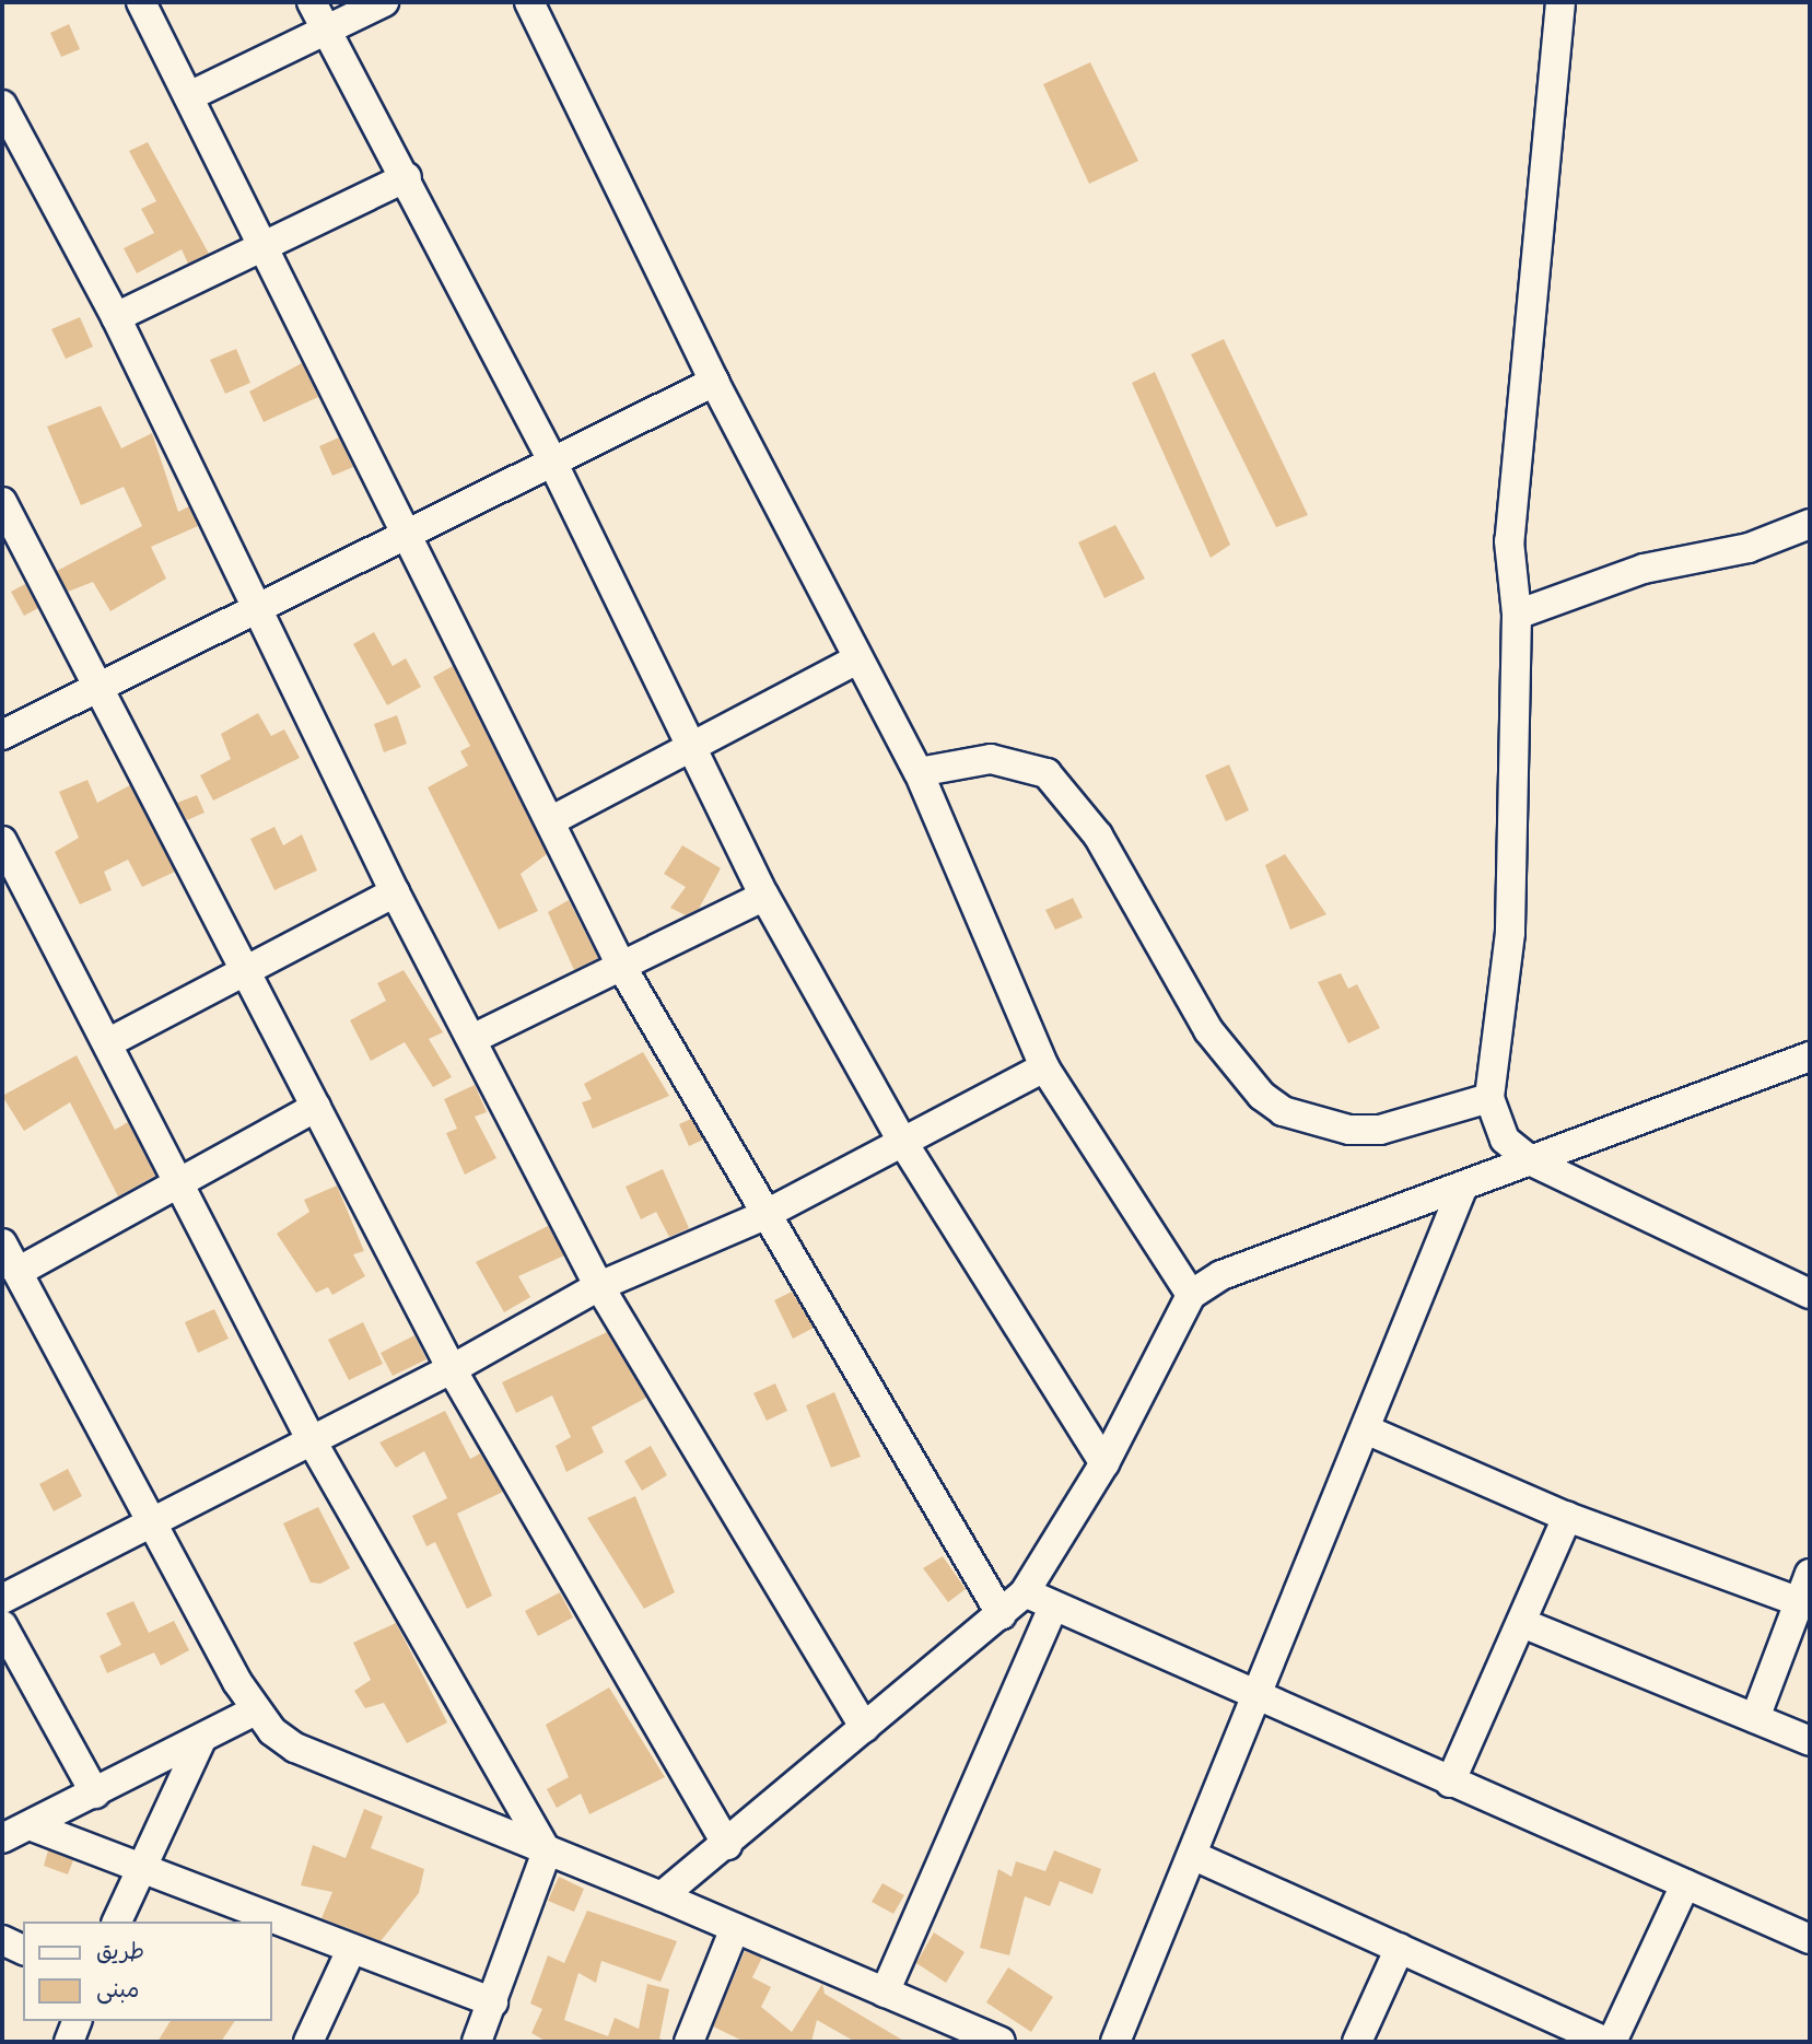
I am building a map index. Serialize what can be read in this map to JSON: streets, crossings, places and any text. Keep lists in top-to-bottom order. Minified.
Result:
{"legend":["طريق","مبنى"]}
